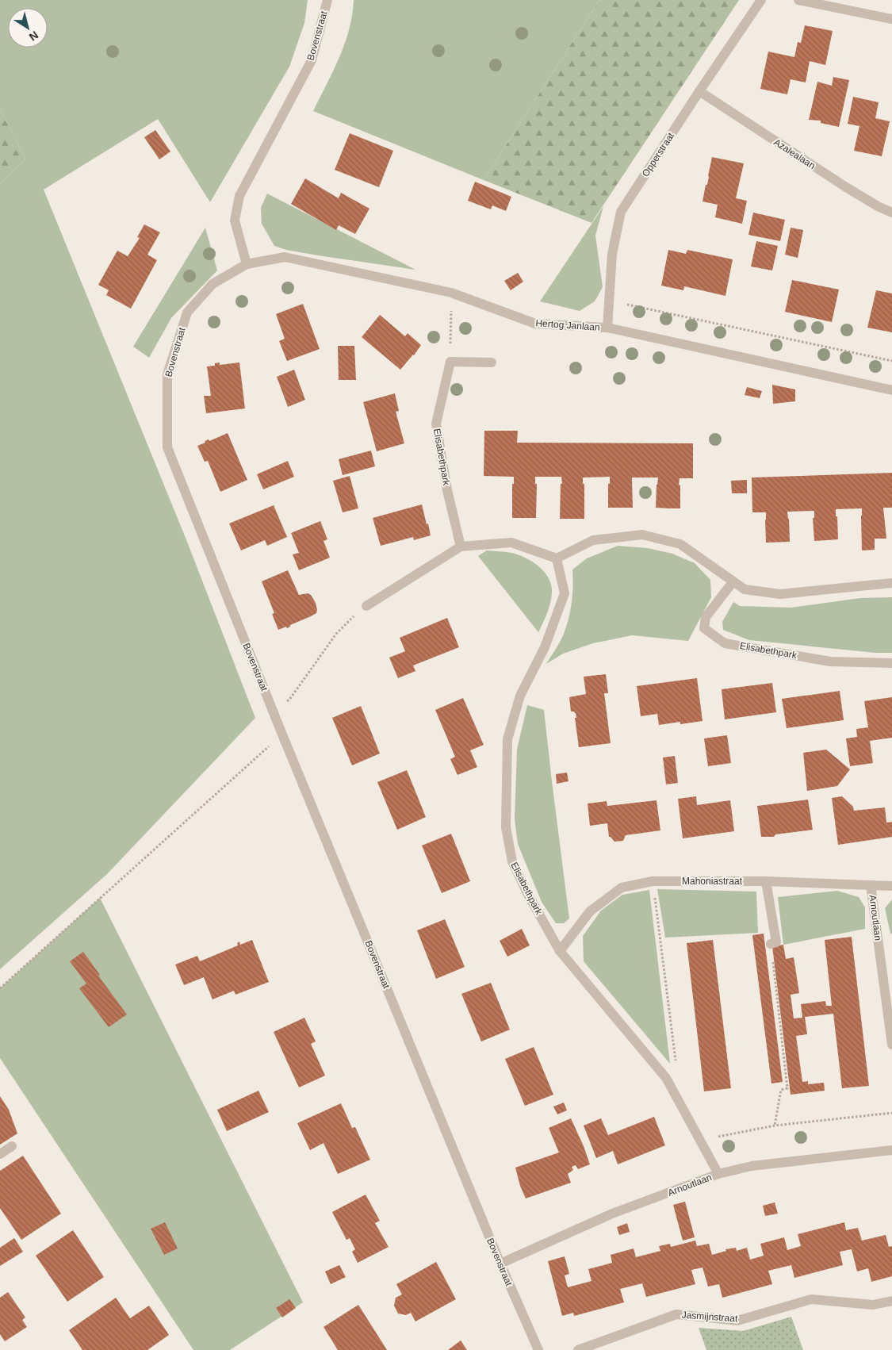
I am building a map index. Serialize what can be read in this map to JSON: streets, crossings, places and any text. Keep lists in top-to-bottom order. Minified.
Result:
{"streets":{"street":["Bovenstraat","Azalealaan","Opperstraat","Hertog Janlaan","Elisabethpark","Mahoniastraat","Arnoutlaan","Jasmijnstraat"]},"crossings":[["Bovenstraat","Hertog Janlaan"],["Bovenstraat","Arnoutlaan"],["Azalealaan","Opperstraat"],["Opperstraat","Hertog Janlaan"],["Elisabethpark","Mahoniastraat"],["Elisabethpark","Arnoutlaan"],["Mahoniastraat","Arnoutlaan"]],"north":"bottom right"}
